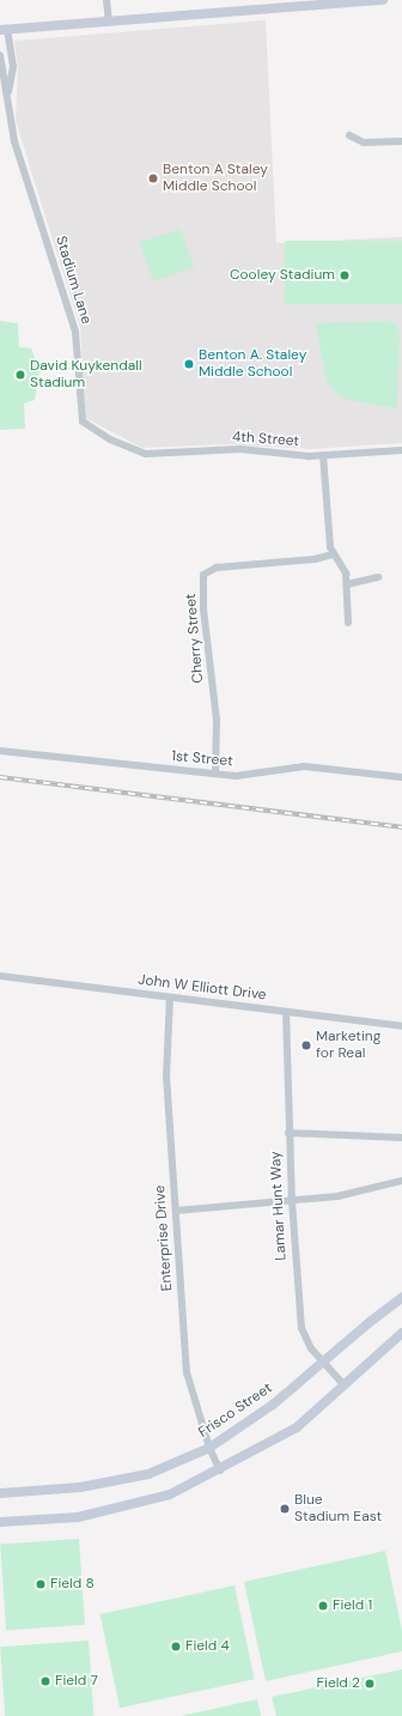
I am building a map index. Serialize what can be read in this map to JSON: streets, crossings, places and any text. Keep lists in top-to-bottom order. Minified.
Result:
{"streets":{"street":["Stadium Lane","4th Street","Cherry Street","1st Street","John W Elliott Drive","Lamar Hunt Way","Enterprise Drive","Frisco Street"]},"crossings":[["Stadium Lane","4th Street"],["Cherry Street","1st Street"],["John W Elliott Drive","Lamar Hunt Way"],["John W Elliott Drive","Enterprise Drive"],["Lamar Hunt Way","Frisco Street"],["Enterprise Drive","Frisco Street"]],"places":["Benton A Staley Middle School","Cooley Stadium","Benton A. Staley Middle School","David Kuykendall Stadium","Marketing for Real","Blue Stadium East","Field 8","Field 1","Field 4","Field 7","Field 2"]}
